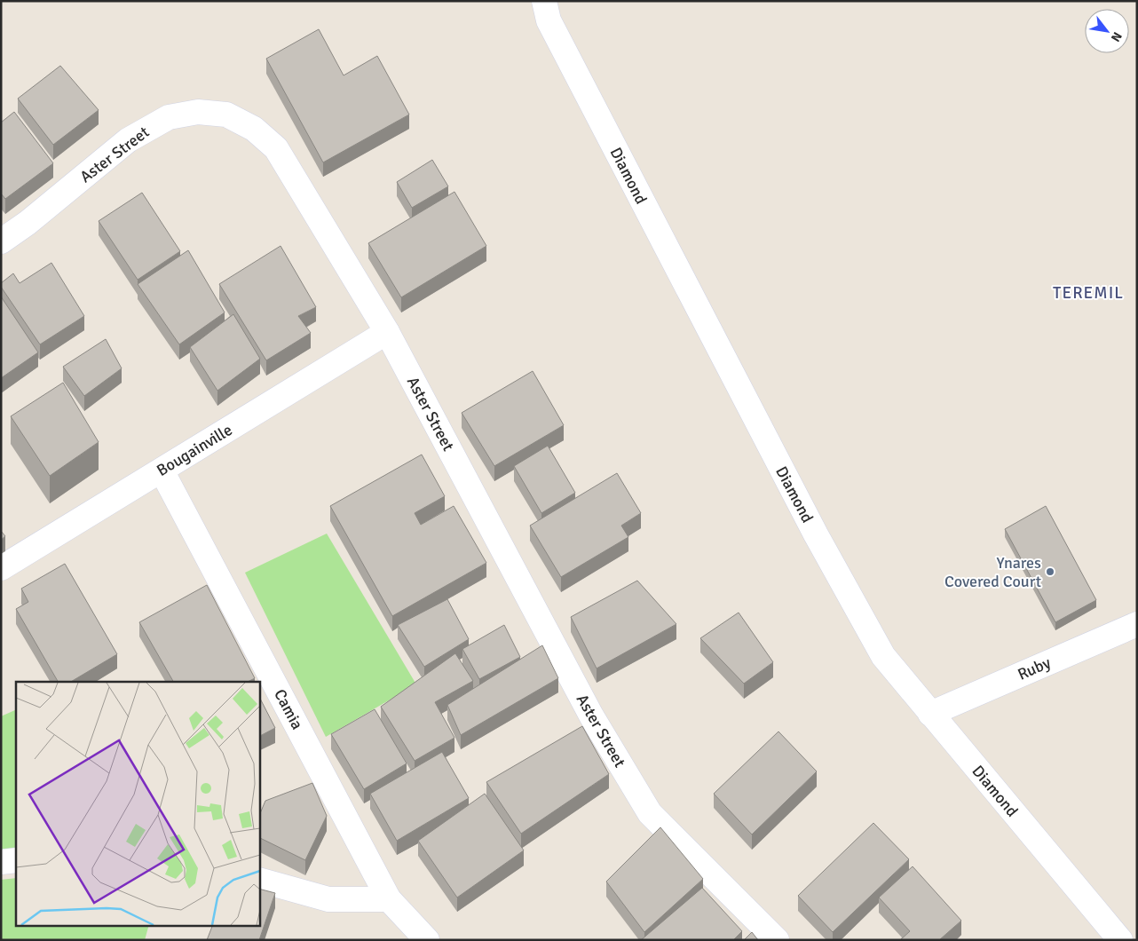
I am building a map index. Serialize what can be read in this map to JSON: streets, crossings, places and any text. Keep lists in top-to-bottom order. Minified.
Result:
{"streets":{"street":["Aster Street","Diamond","Bougainville","Ruby","Camia"]},"crossings":[["Aster Street","Bougainville"],["Diamond","Ruby"],["Bougainville","Camia"]],"districts":["TEREMIL"],"places":["Ynares Covered Court"],"north":"bottom right"}
